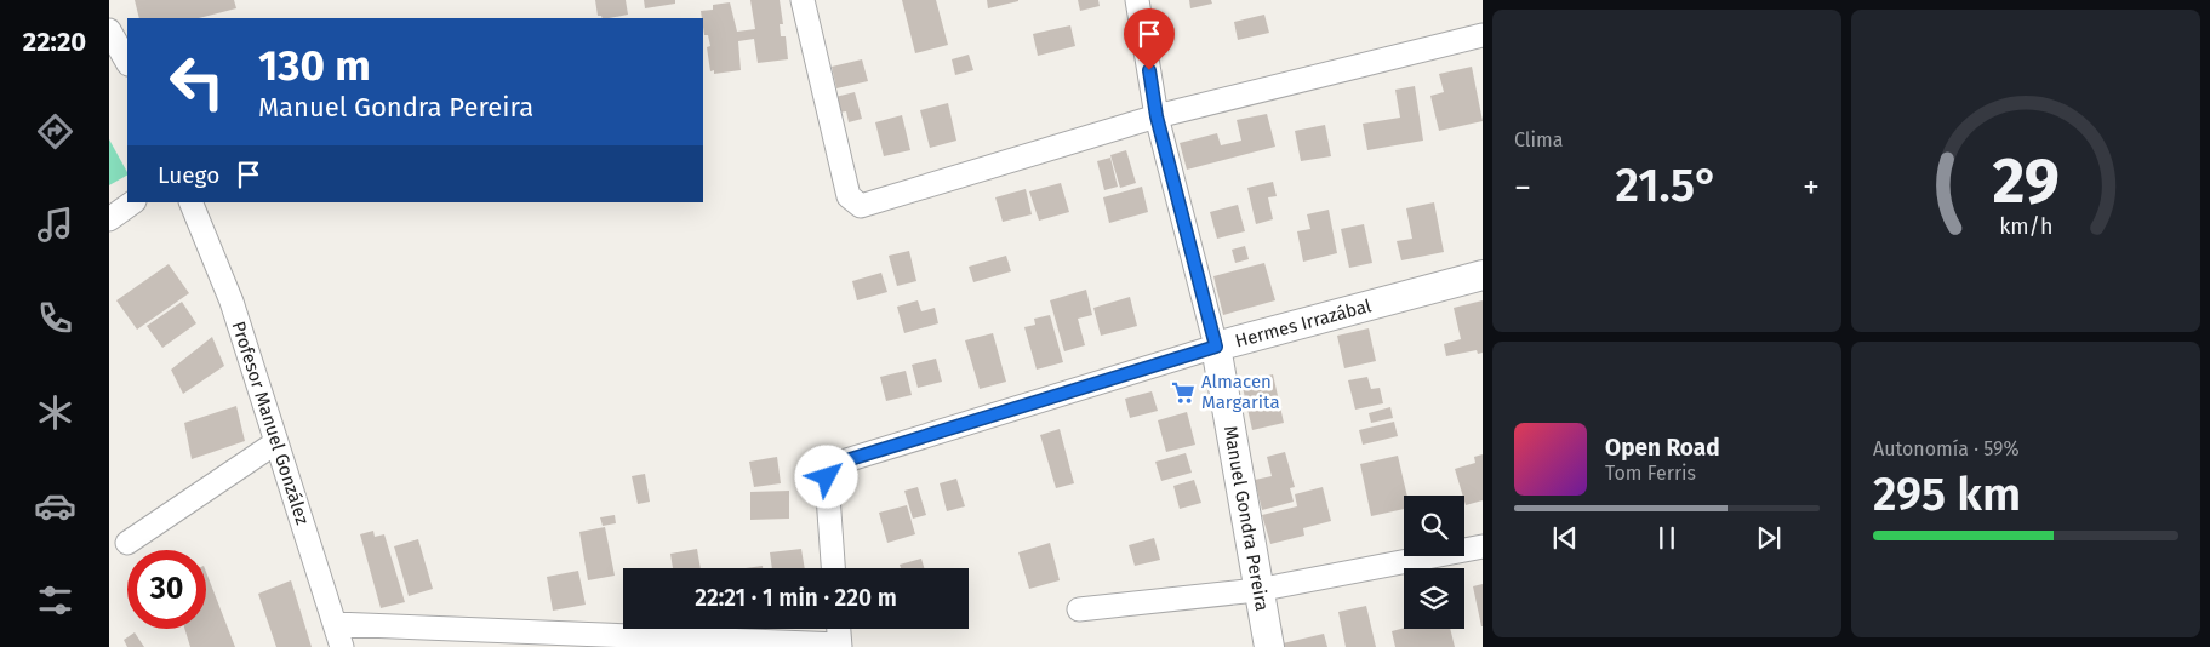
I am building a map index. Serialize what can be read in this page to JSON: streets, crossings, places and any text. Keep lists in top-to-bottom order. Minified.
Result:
{"streets":{"street":["Hermes Irrazábal","Profesor Manuel González","Manuel Gondra Pereira"]},"crossings":[["Hermes Irrazábal","Manuel Gondra Pereira"]],"places":{"supermarket":["Almacen Margarita"]},"page":{"tabs":"22:20","tile":["Clima",["Autonomía · 59%","295 km"]],"turn":["130 m","Manuel Gondra Pereira"],"then":"Luego","heat":["−","21.5°","+"],"song":["Open Road","Tom Ferris"],"limit":"30","trip":"22:21 · 1 min · 220 m","gauge":["29","km/h"]}}
